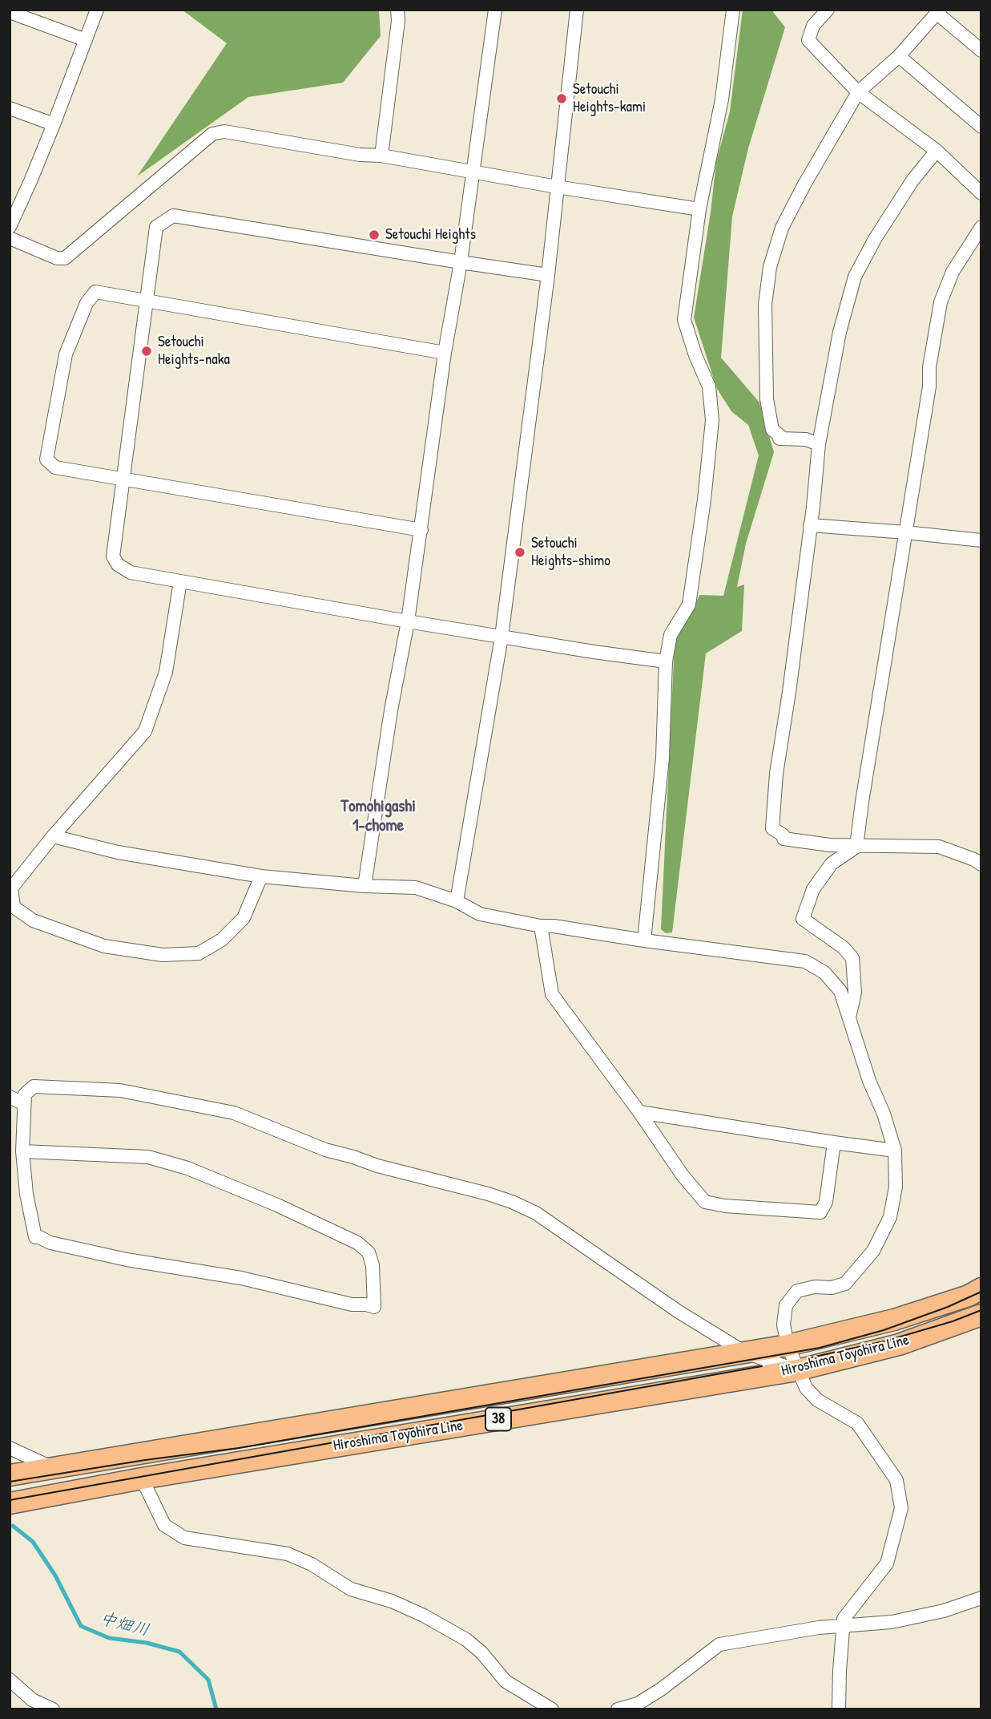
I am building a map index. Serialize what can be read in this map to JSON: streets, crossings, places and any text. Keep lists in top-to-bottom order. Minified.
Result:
{"streets":{"main road":["Hiroshima Toyohira Line","38"]},"districts":["Tomohigashi 1-chome"],"water":["中畑川"],"places":["Setouchi Heights-kami","Setouchi Heights","Setouchi Heights-naka","Setouchi Heights-shimo"]}
